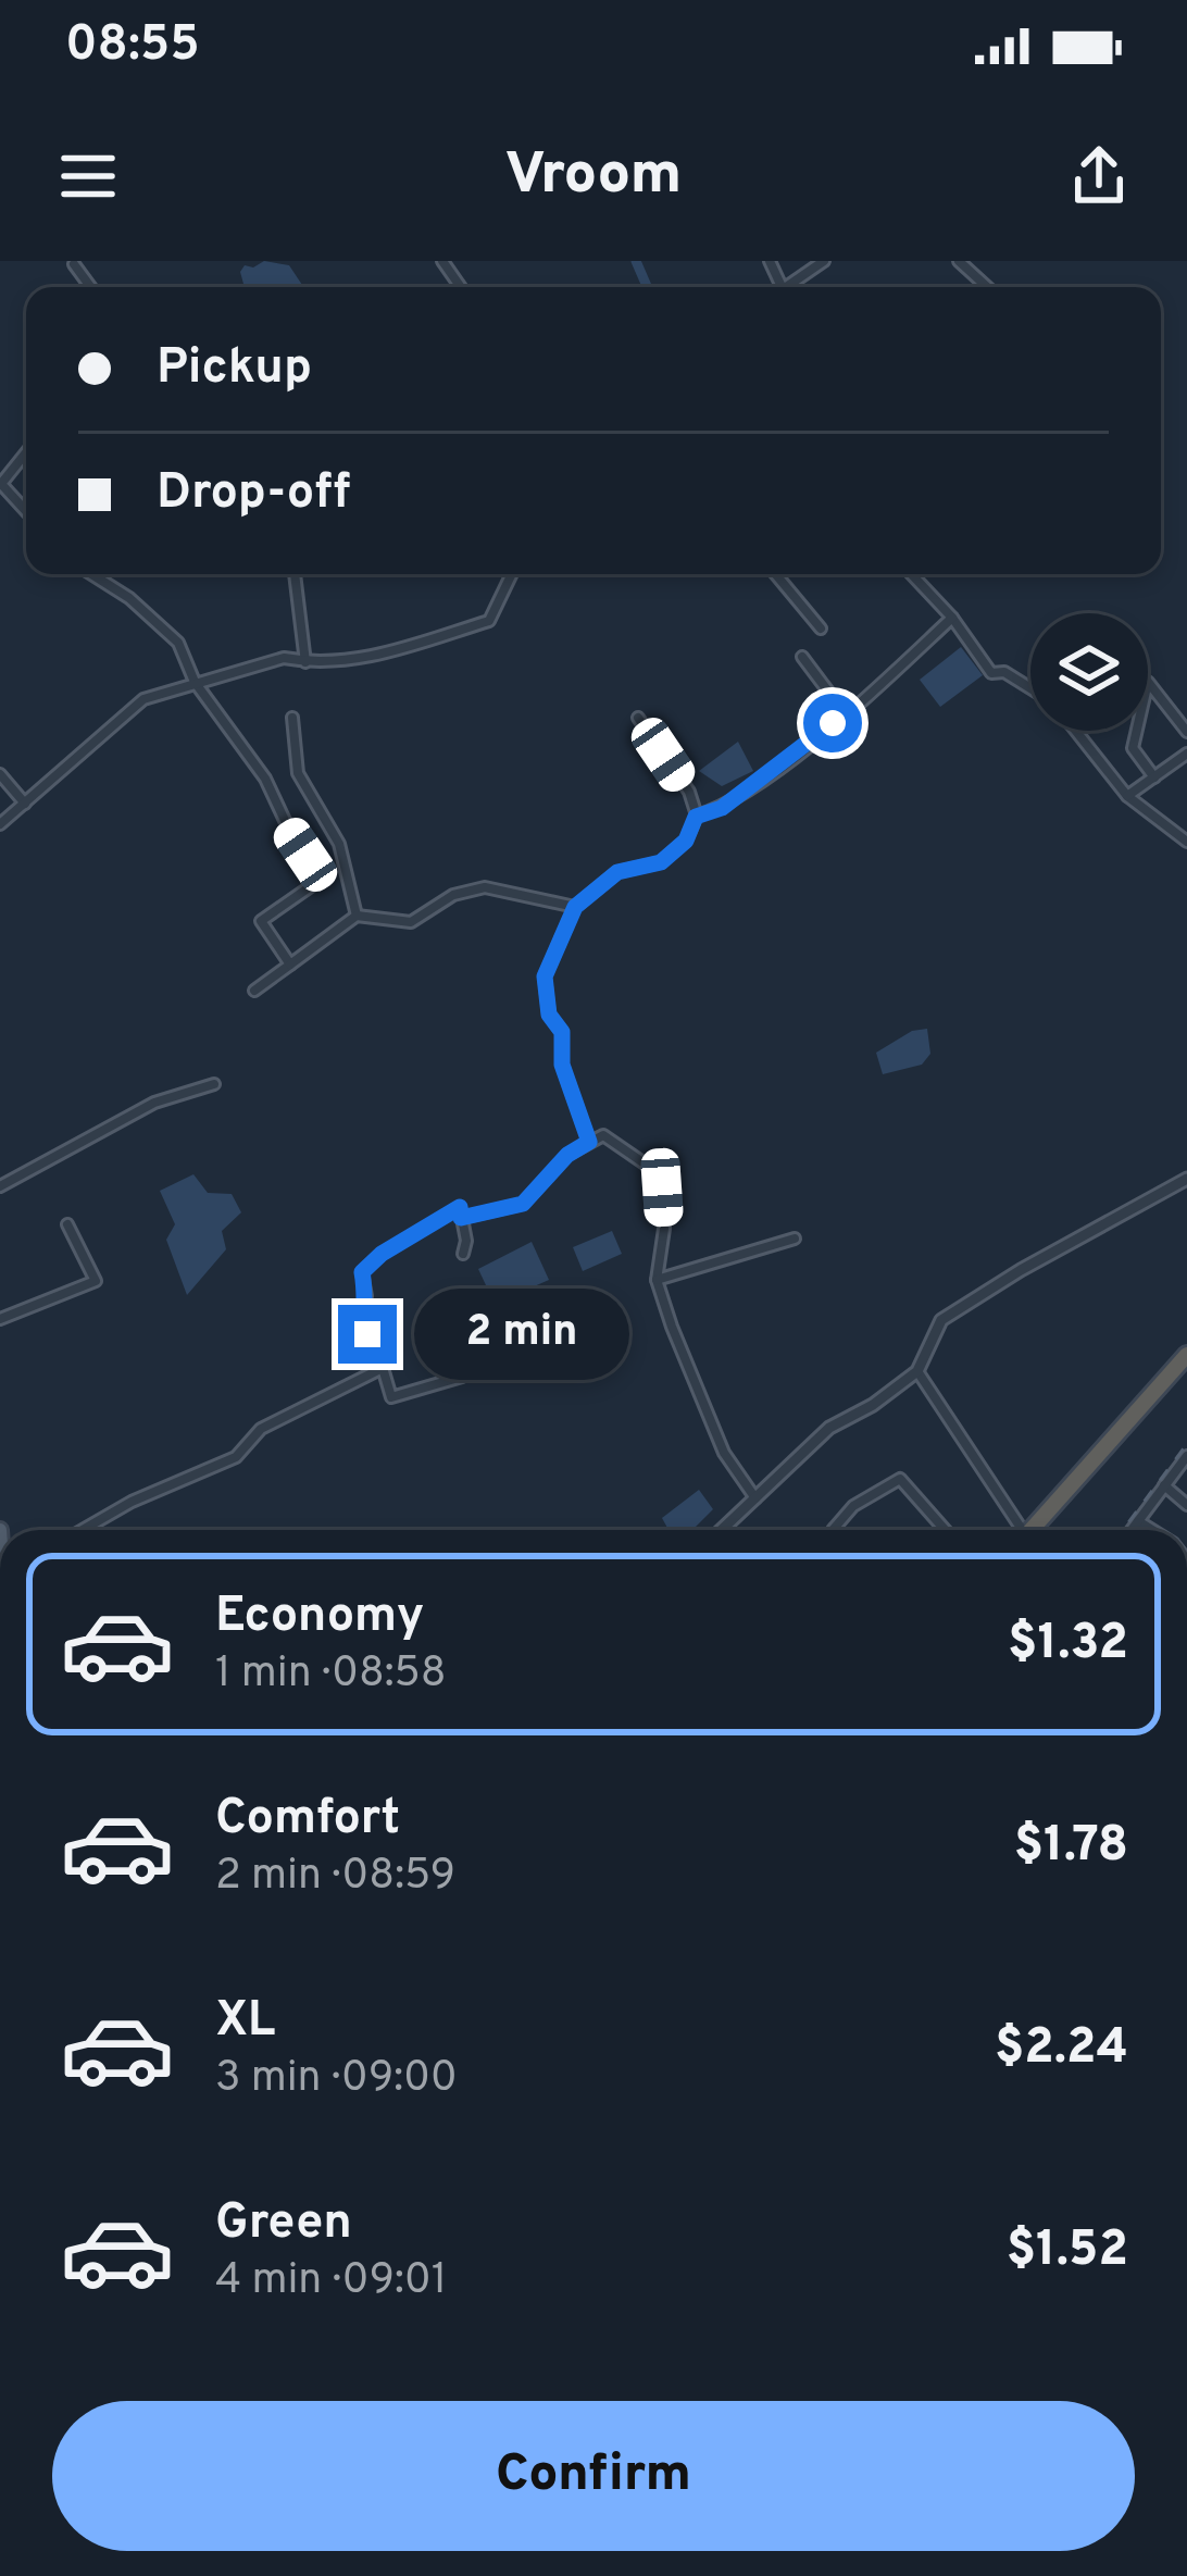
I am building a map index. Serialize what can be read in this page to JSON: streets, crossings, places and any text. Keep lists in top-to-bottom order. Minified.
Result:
{"page":{"status":"08:55","header":"Vroom","banner":["Pickup","Drop-off"],"bubble":"2 min","list":[{"name":"Economy","note":"1 min · 08:58","value":"$1.32"},{"name":"Comfort","note":"2 min · 08:59","value":"$1.78"},{"name":"XL","note":"3 min · 09:00","value":"$2.24"},{"name":"Green","note":"4 min · 09:01","value":"$1.52"}],"buttons":"Confirm"}}
